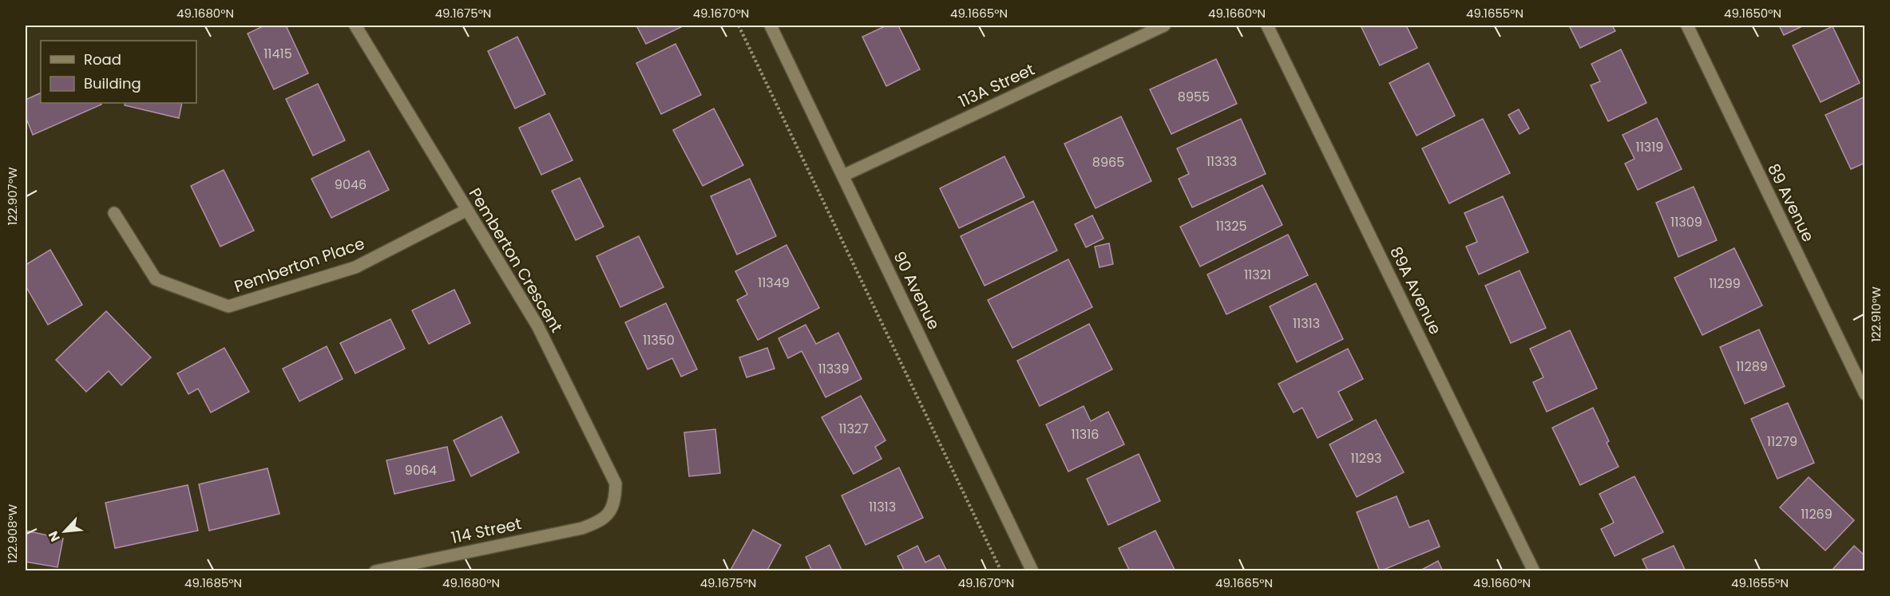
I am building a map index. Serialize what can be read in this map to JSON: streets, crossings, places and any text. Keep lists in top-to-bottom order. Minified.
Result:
{"streets":{"street":["113A Street","89 Avenue","Pemberton Crescent","Pemberton Place","90 Avenue","89A Avenue","114 Street"]},"crossings":[["113A Street","90 Avenue"],["Pemberton Crescent","Pemberton Place"],["Pemberton Crescent","114 Street"]],"house_numbers":["11415","8955","11319","11333","8965","9046","11309","11325","11321","11349","11299","11313","11350","11289","11339","11327","11316","11279","11293","9064","11313","11269"],"legend":["Road","Building"],"north":"bottom left","coordinates":["49.1680°N","49.1675°N","49.1670°N","49.1665°N","49.1660°N","49.1655°N","49.1650°N","122.907°W","122.910°W","122.908°W","49.1685°N"]}
